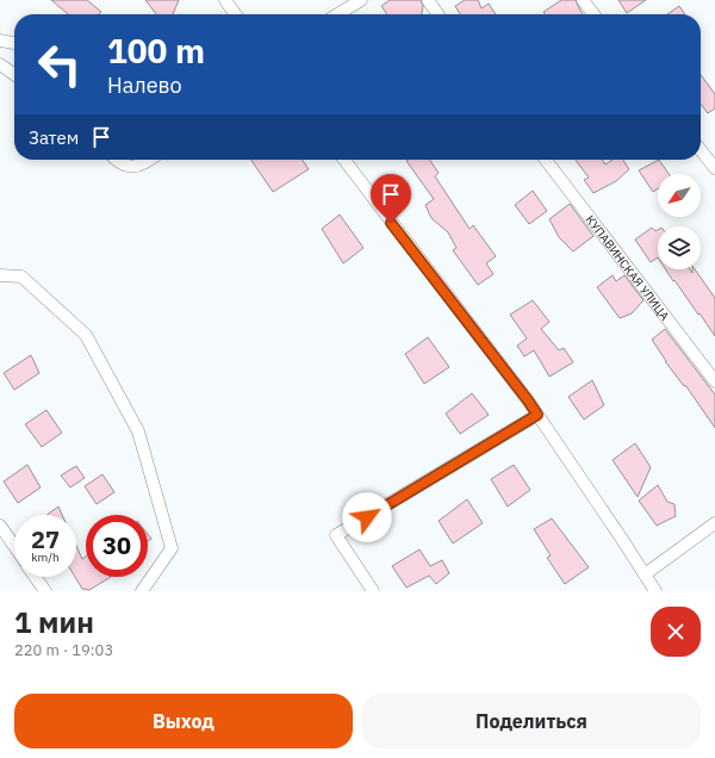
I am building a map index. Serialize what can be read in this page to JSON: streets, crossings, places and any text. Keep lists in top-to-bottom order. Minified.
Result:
{"streets":{"street":["КУПАВИНСКАЯ УЛИЦА"]},"north":"bottom left","page":{"turn":["100 m","Налево"],"then":"Затем","speed":"27 km/h","limit":"30","heading":["1 мин","220 m · 19:03"],"buttons":["Выход","Поделиться"]}}
